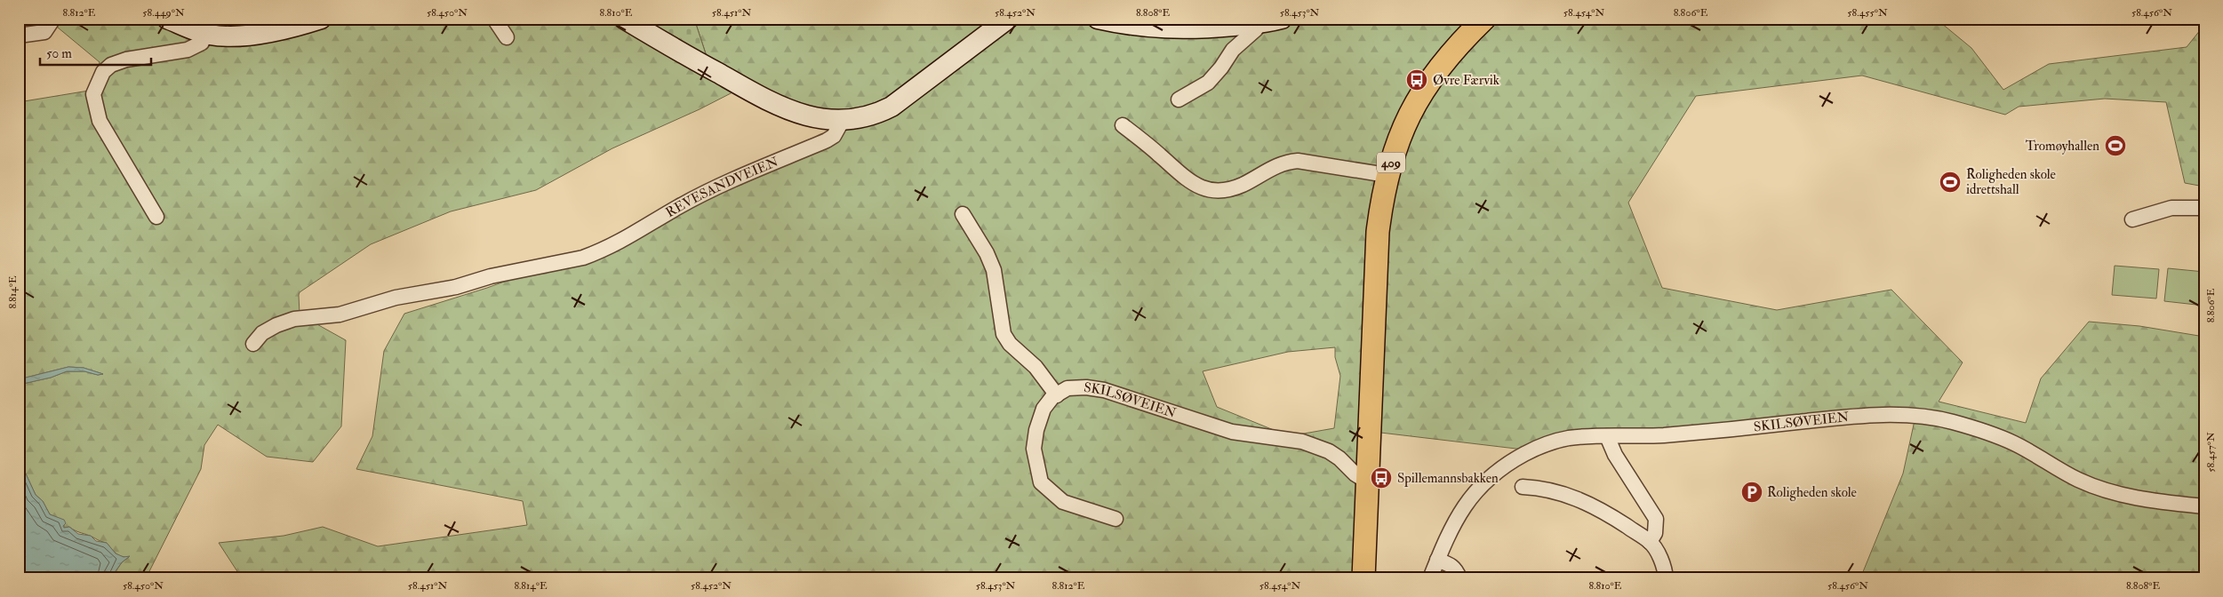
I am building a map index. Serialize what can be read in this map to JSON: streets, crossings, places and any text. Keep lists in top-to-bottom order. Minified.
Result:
{"streets":{"main road":["409"],"street":["REVESANDVEIEN","SKILSØVEIEN"]},"crossings":[["409","SKILSØVEIEN"]],"places":{"bus stop":["Øvre Færvik","Spillemannsbakken"],"sports":["Tromøyhallen","Roligheden skole idrettshall"],"parking":["Roligheden skole"]},"scale_bar":"50 m","coordinates":["8.812°E","58.449°N","58.450°N","8.810°E","58.451°N","58.452°N","8.808°E","58.453°N","58.454°N","8.806°E","58.455°N","58.456°N","8.814°E","58.457°N"]}
